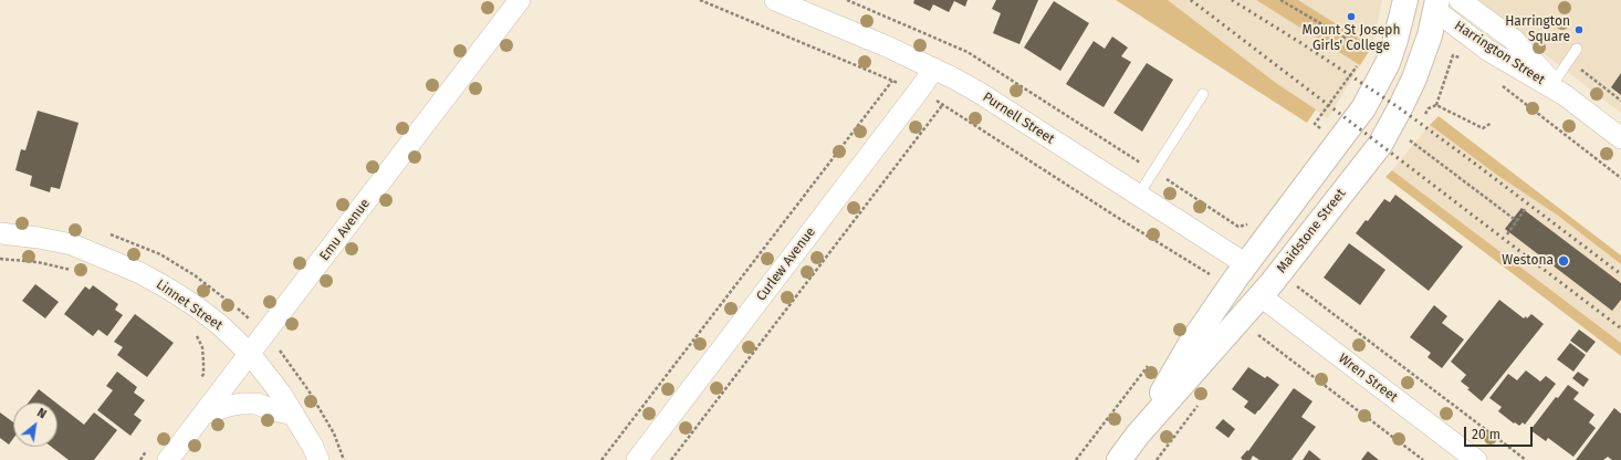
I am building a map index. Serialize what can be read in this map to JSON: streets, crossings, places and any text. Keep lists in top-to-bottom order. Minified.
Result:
{"streets":{"main road":["Maidstone Street"],"street":["Harrington Street","Purnell Street","Emu Avenue","Curlew Avenue","Linnet Street","Wren Street"]},"crossings":[["Harrington Street","Maidstone Street"],["Purnell Street","Maidstone Street"],["Purnell Street","Curlew Avenue"],["Emu Avenue","Linnet Street"],["Maidstone Street","Wren Street"]],"places":["Mount St Joseph Girls' College","Harrington Square","Westona"],"scale_bar":"20 m","north":"top right"}
